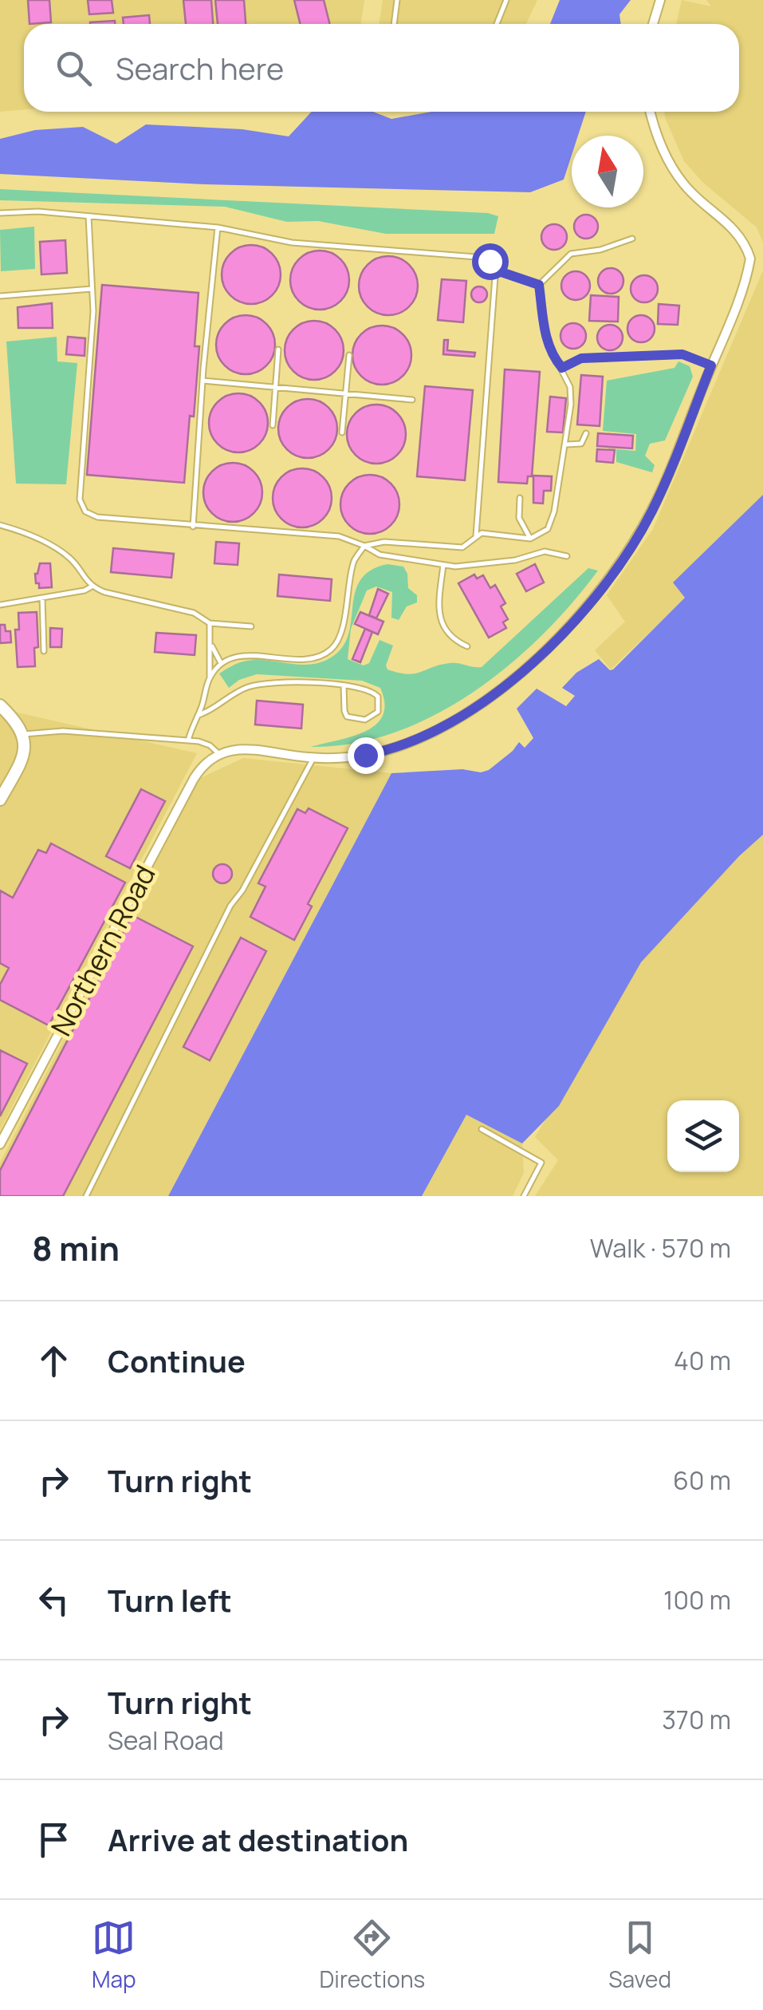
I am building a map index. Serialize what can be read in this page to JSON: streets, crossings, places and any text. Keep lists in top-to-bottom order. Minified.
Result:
{"streets":{"street":["Northern Road"]},"north":"top","page":{"search":"Search here","heading":["8 min","Walk · 570 m"],"list":[["Continue","40 m"],["Turn right","60 m"],["Turn left","100 m"],["Turn right","Seal Road","370 m"],"Arrive at destination"],"nav":["Map","Directions","Saved"]}}
